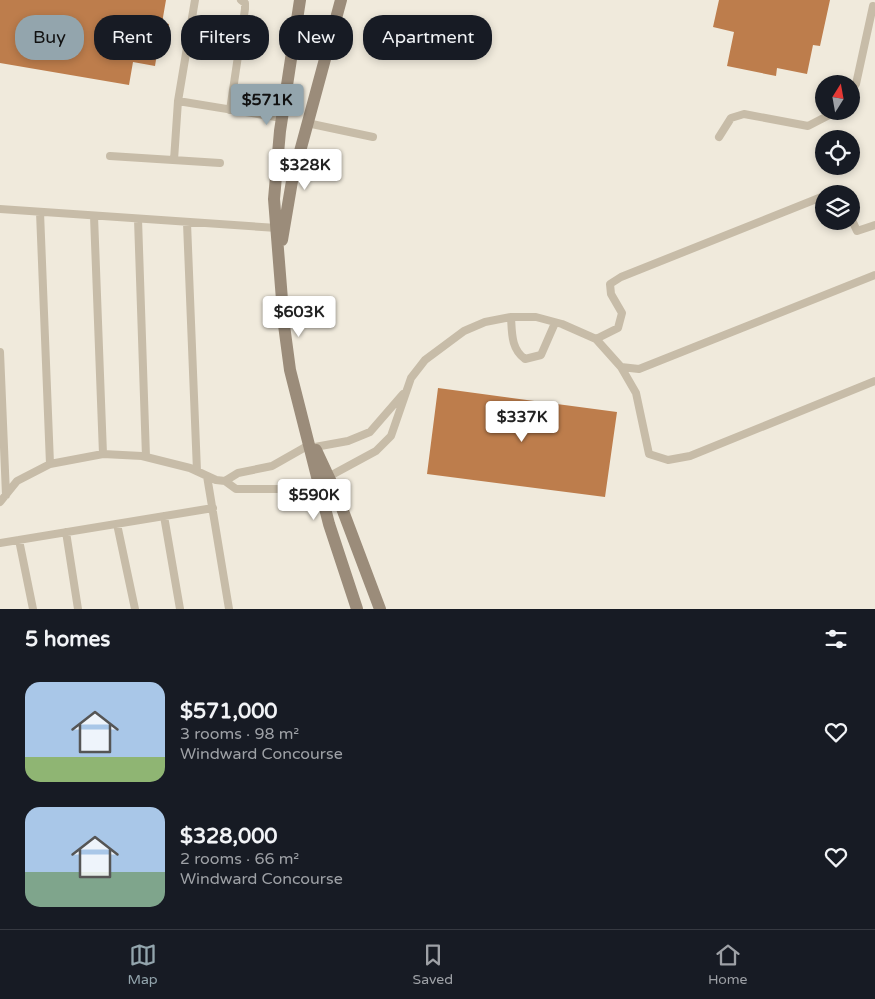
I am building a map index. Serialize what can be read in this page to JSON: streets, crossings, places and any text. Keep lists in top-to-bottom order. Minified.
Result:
{"north":"top","page":{"chip":["Buy","Rent","Filters","New","Apartment"],"price":["$571K","$328K","$603K","$337K","$590K"],"heading":"5 homes","list":[{"name":"$571,000","note":"3 rooms · 98 m² · Windward Concourse"},{"name":"$328,000","note":"2 rooms · 66 m² · Windward Concourse"}],"tabs":["Map","Saved","Home"]}}
